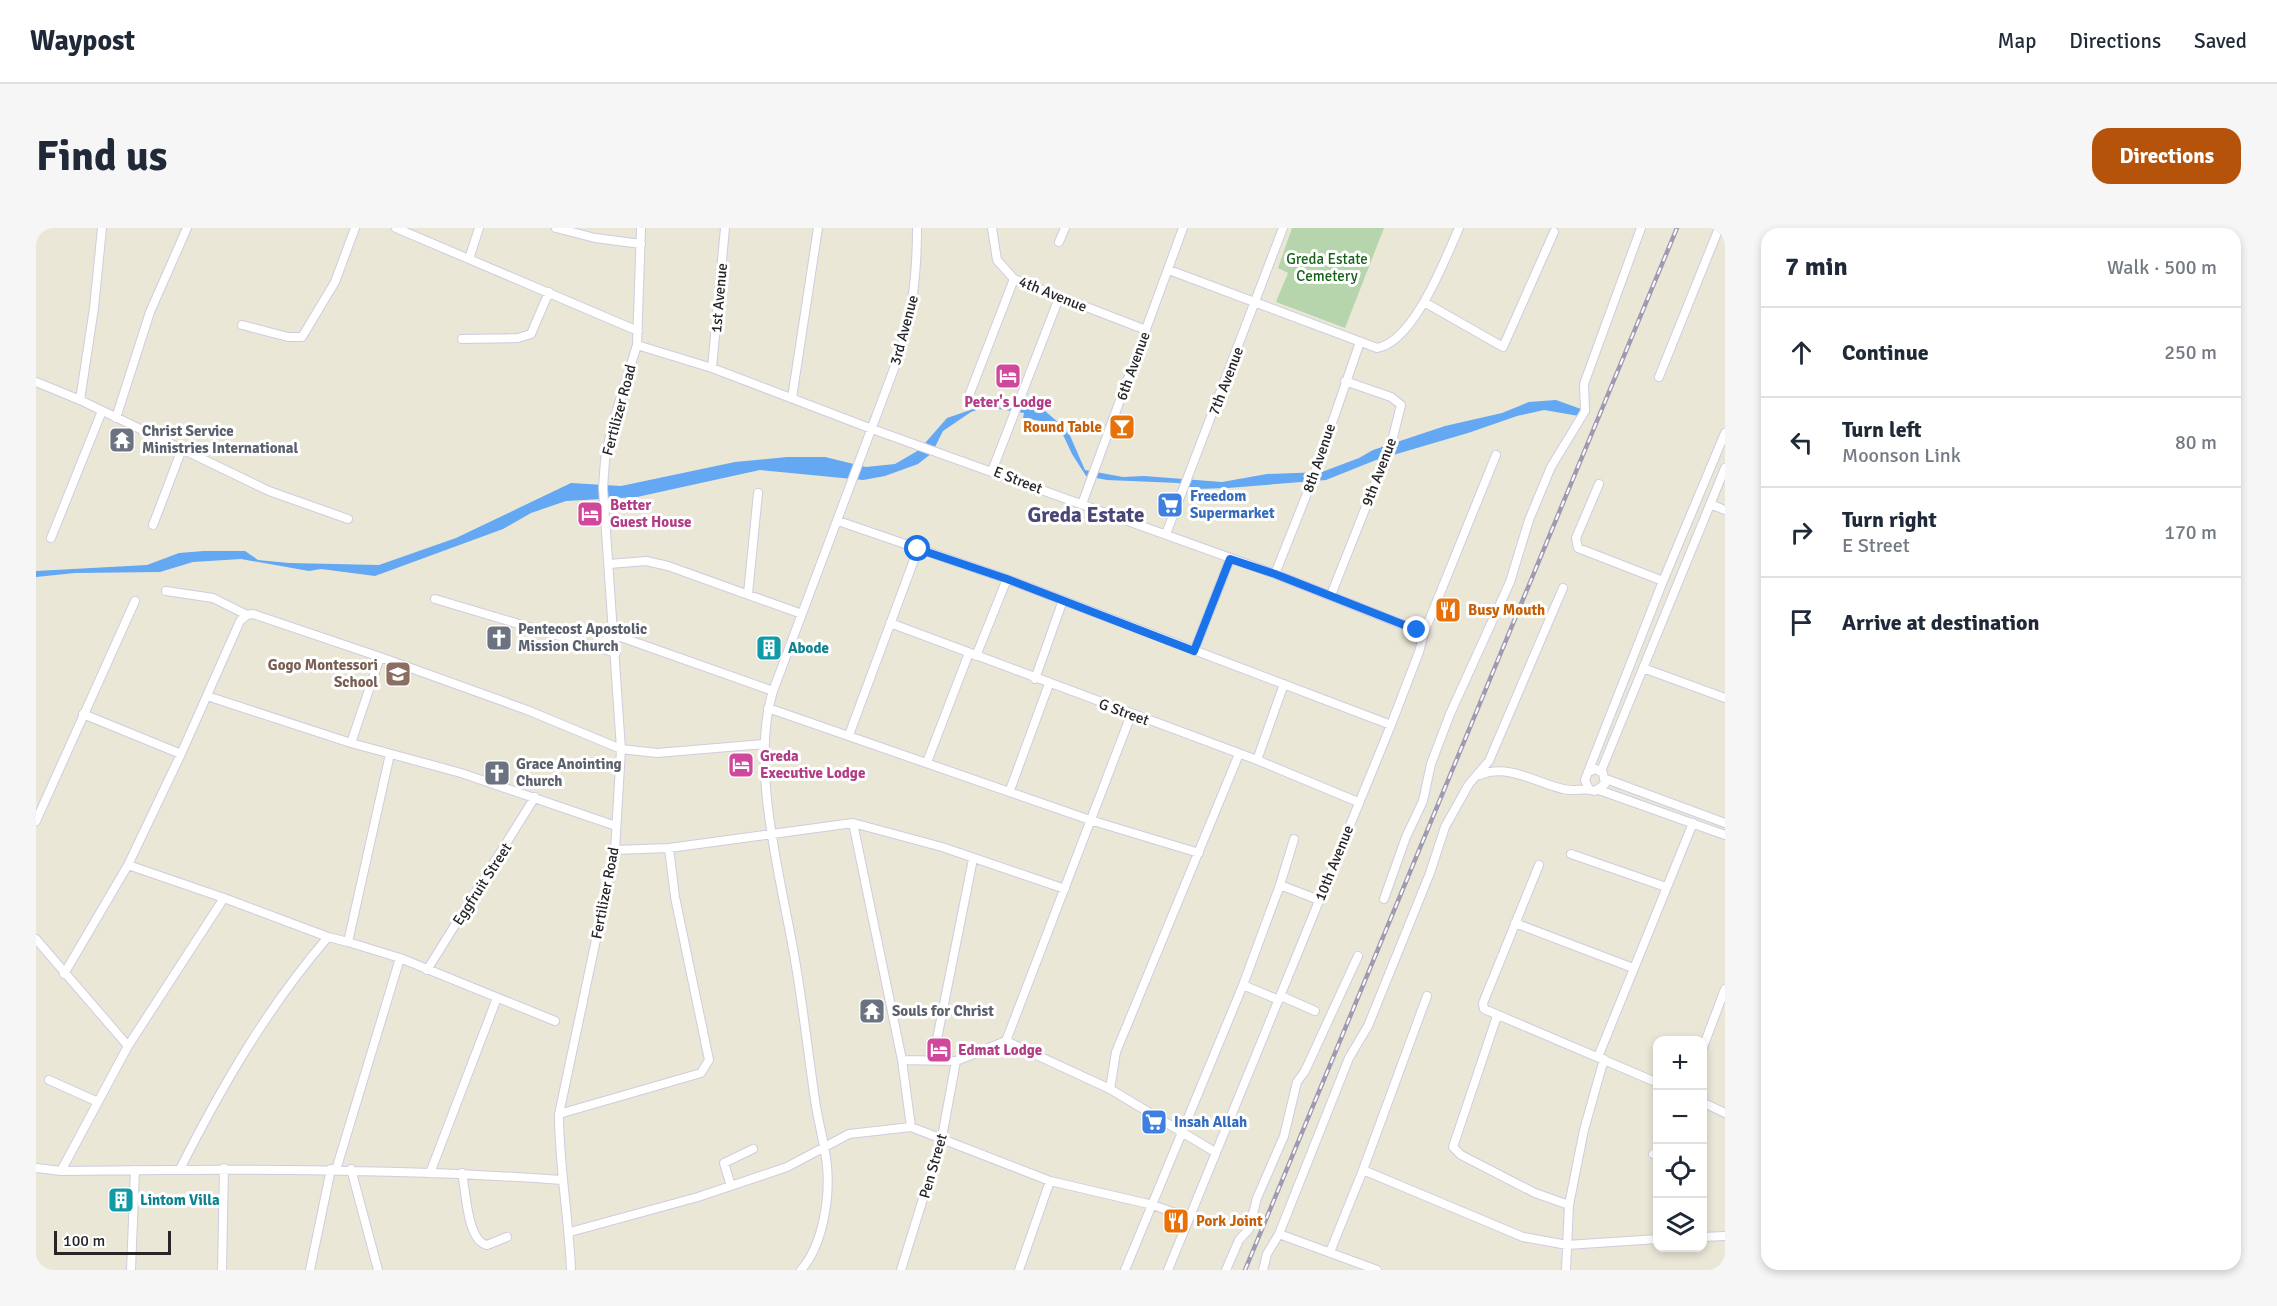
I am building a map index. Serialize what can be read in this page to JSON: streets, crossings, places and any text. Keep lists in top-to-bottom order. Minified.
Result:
{"streets":{"street":["4th Avenue","1st Avenue","3rd Avenue","6th Avenue","7th Avenue","Fertilizer Road","8th Avenue","9th Avenue","E Street","G Street","10th Avenue","Eggfruit Street","Pen Street"]},"crossings":[["4th Avenue","6th Avenue"],["1st Avenue","E Street"],["3rd Avenue","E Street"],["6th Avenue","E Street"],["7th Avenue","E Street"],["Fertilizer Road","E Street"],["8th Avenue","9th Avenue"],["8th Avenue","E Street"],["9th Avenue","E Street"],["E Street","10th Avenue"],["G Street","10th Avenue"]],"districts":["Greda Estate"],"parks":["Greda Estate Cemetery"],"places":{"hotel":["Peter's Lodge","Better Guest House","Greda Executive Lodge","Edmat Lodge"],"bar":["Round Table"],"temple":["Christ Service Ministries International","Souls for Christ"],"supermarket":["Freedom Supermarket","Insah Allah"],"restaurant":["Busy Mouth","Pork Joint"],"church":["Pentecost Apostolic Mission Church","Grace Anointing Church"],"building":["Abode","Lintom Villa"],"school or university":["Gogo Montessori School"]},"scale_bar":"100 m","page":{"header":"Waypost","nav":["Map","Directions","Saved"],"buttons":"Directions","title":"Find us","heading":["7 min","Walk · 500 m"],"list":[["Continue","250 m"],["Turn left","Moonson Link","80 m"],["Turn right","E Street","170 m"],"Arrive at destination"],"map_buttons":["+","−"],"scale":"100 m"}}
